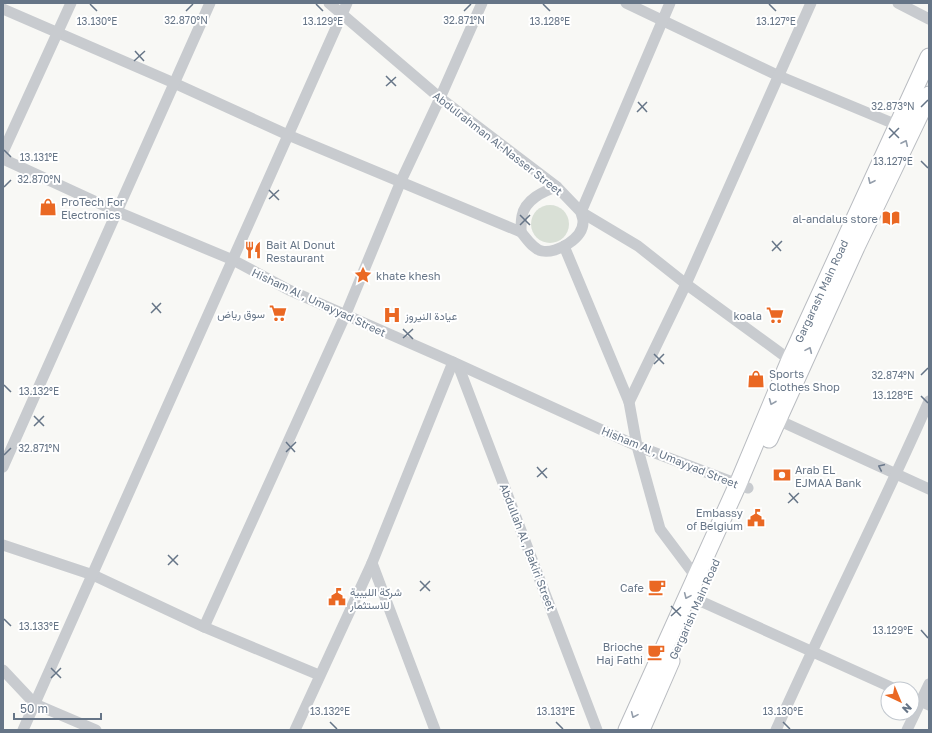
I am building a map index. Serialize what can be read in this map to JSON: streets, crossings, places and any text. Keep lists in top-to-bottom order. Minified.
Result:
{"streets":{"main road":["Gargarash Main Road","Gergarish Main Road"],"street":["Abdulrahman Al-Nasser Street","Hisham Al , Umayyad Street","Abdullah Al , Bakiri Street"]},"crossings":[["Abdulrahman Al-Nasser Street","Gargarash Main Road"],["Gargarash Main Road","Hisham Al , Umayyad Street"],["Gargarash Main Road","Gergarish Main Road"],["Hisham Al , Umayyad Street","Abdullah Al , Bakiri Street"],["Hisham Al , Umayyad Street","Gergarish Main Road"]],"places":{"shop":["ProTech For Electronics","Sports Clothes Shop"],"library":["al-andalus store"],"restaurant":["Bait Al Donut Restaurant"],"place":["khate khesh"],"supermarket":["سوق رياض","koala"],"hospital":["عيادة النيروز"],"bank":["Arab EL EJMAA Bank"],"public building":["Embassy of Belgium","شركة الليبية للاستثمار"],"cafe":["Cafe","Brioche Haj Fathi"]},"scale_bar":"50 m","north":"bottom right","coordinates":["32.870°N","32.871°N","13.130°E","13.129°E","13.128°E","13.127°E","32.873°N","13.131°E","32.874°N","13.132°E","13.133°E"]}
